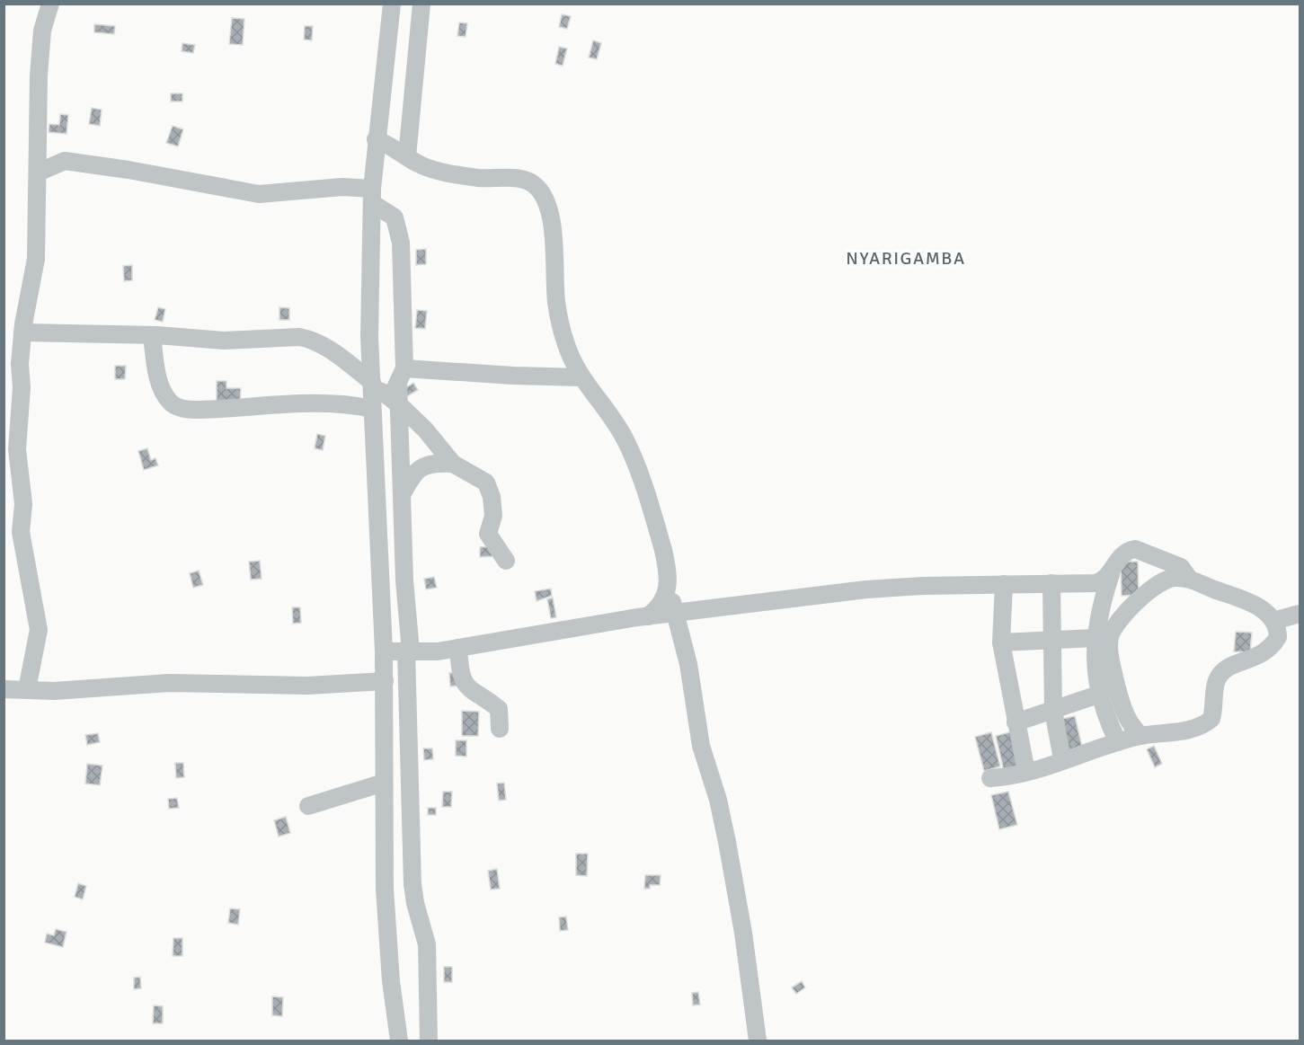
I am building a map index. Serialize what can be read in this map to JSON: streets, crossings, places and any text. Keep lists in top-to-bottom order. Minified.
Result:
{"districts":["NYARIGAMBA"]}
